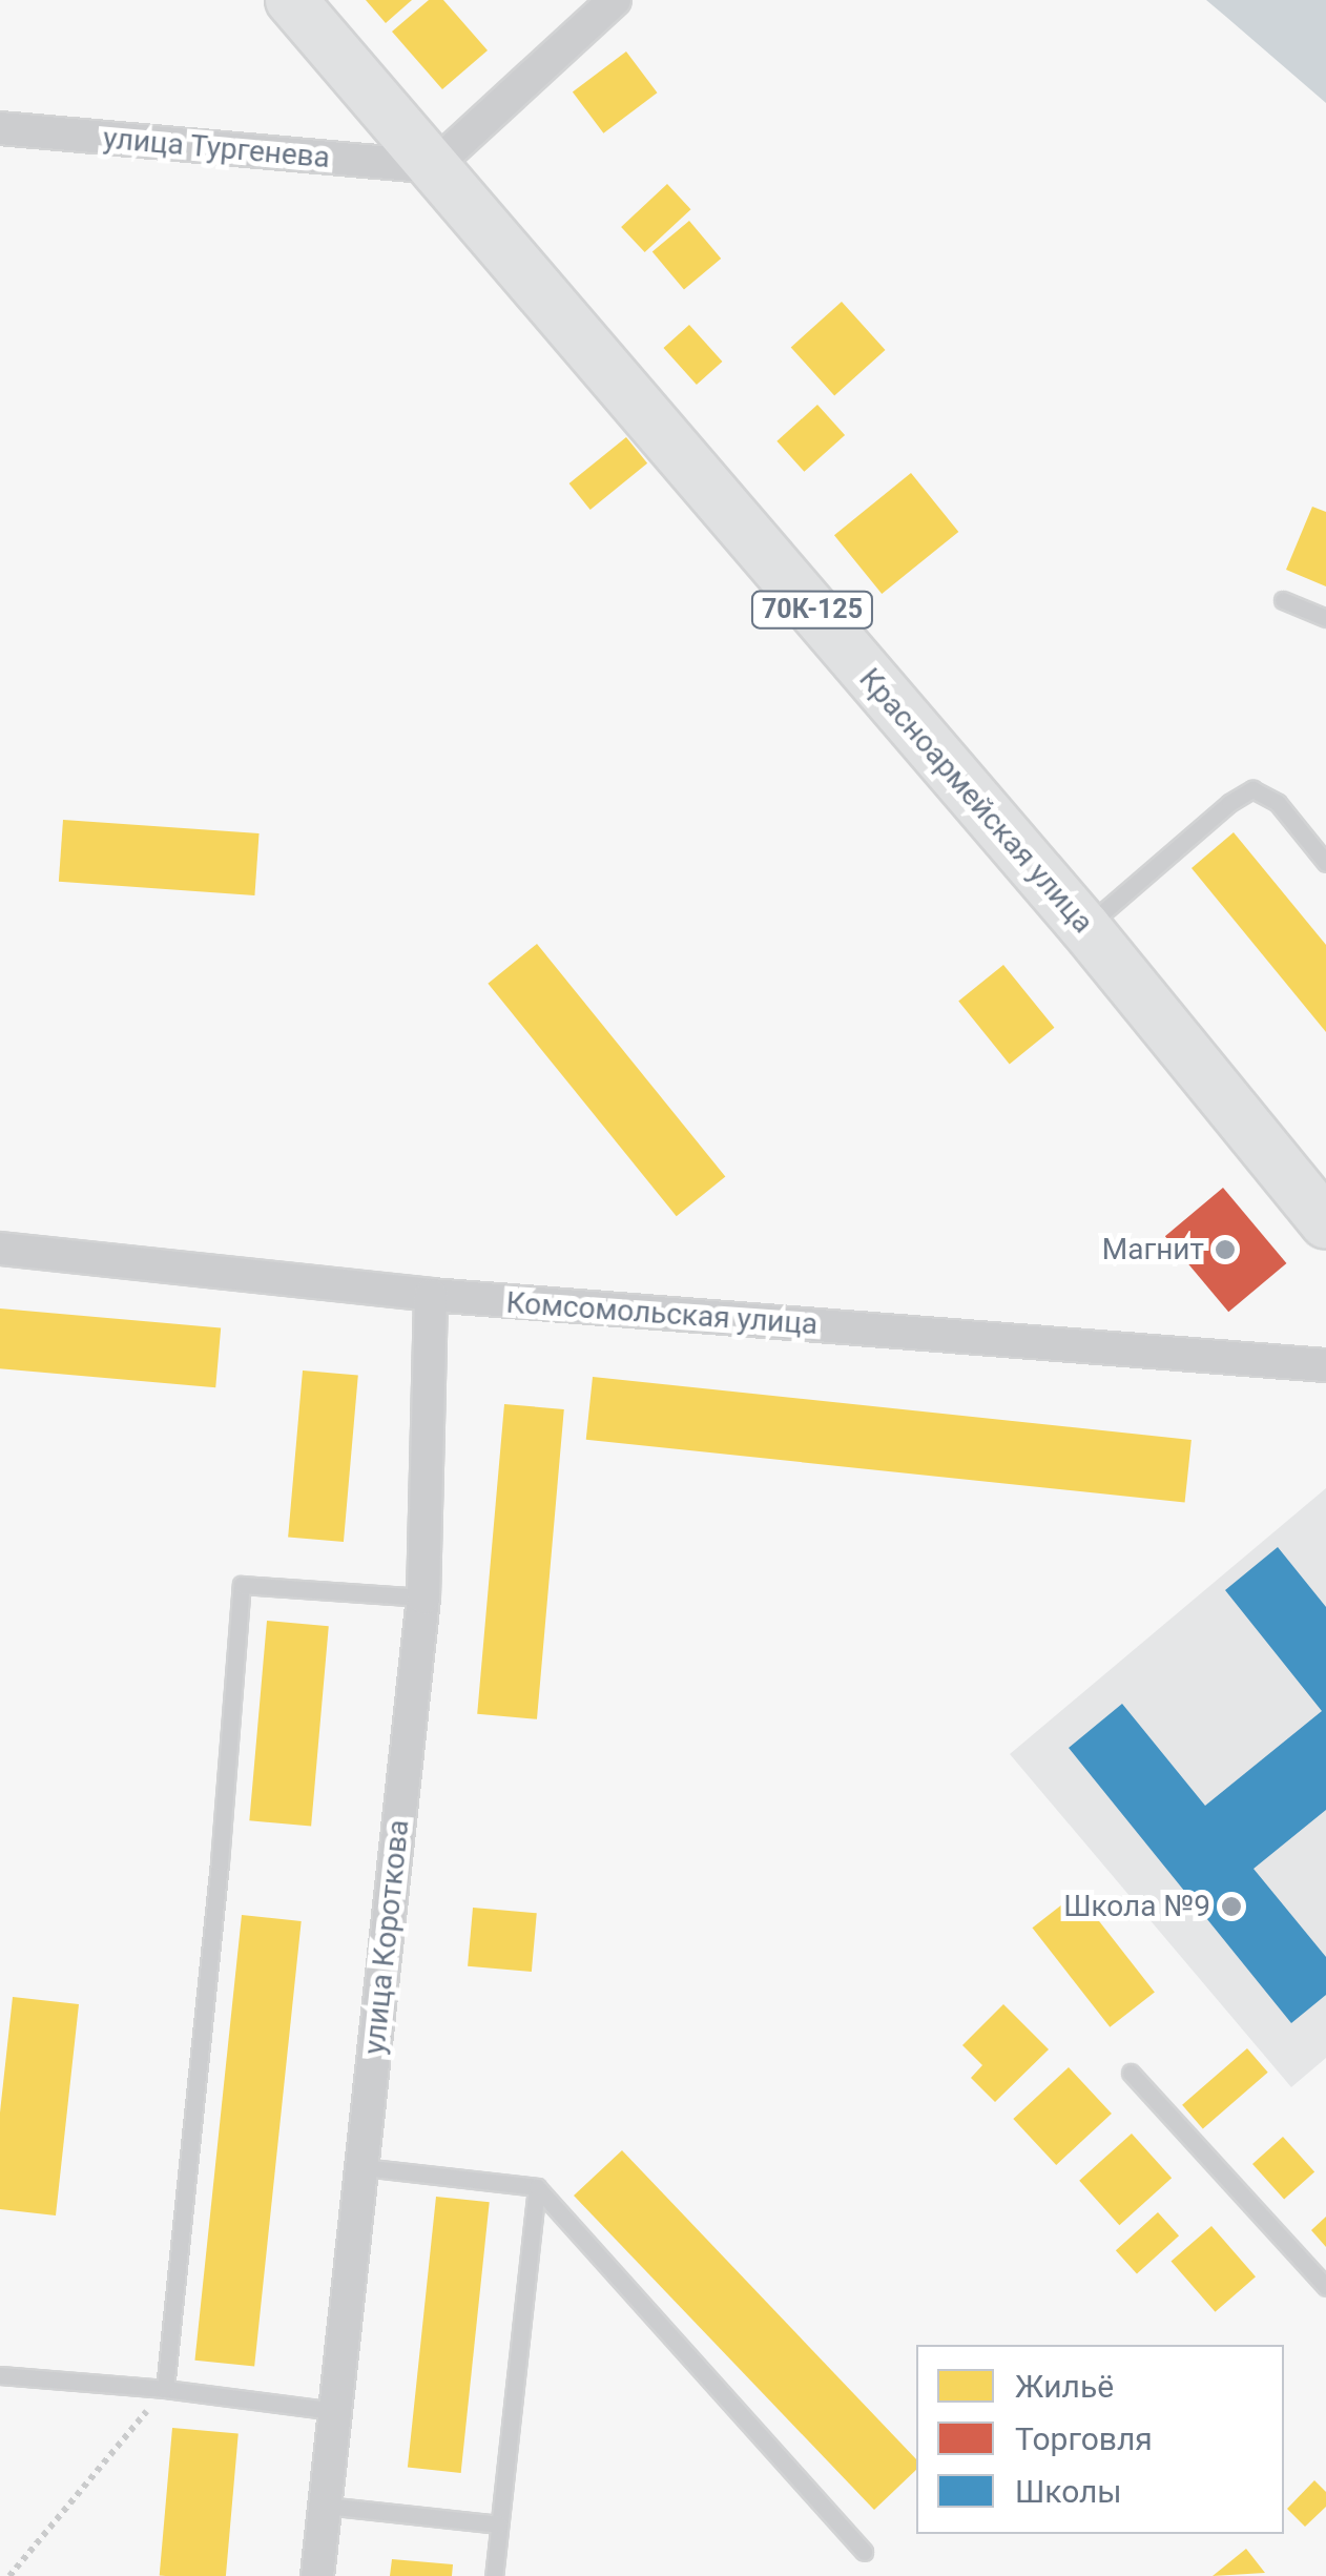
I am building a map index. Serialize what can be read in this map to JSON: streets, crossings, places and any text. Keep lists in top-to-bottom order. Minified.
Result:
{"streets":{"main road":["70К-125","Красноармейская улица"],"street":["улица Тургенева","Комсомольская улица","улица Короткова"]},"crossings":[["улица Тургенева","Красноармейская улица"],["Комсомольская улица","улица Короткова"]],"places":["Магнит","Школа №9"],"legend":["Жильё","Торговля","Школы"]}
